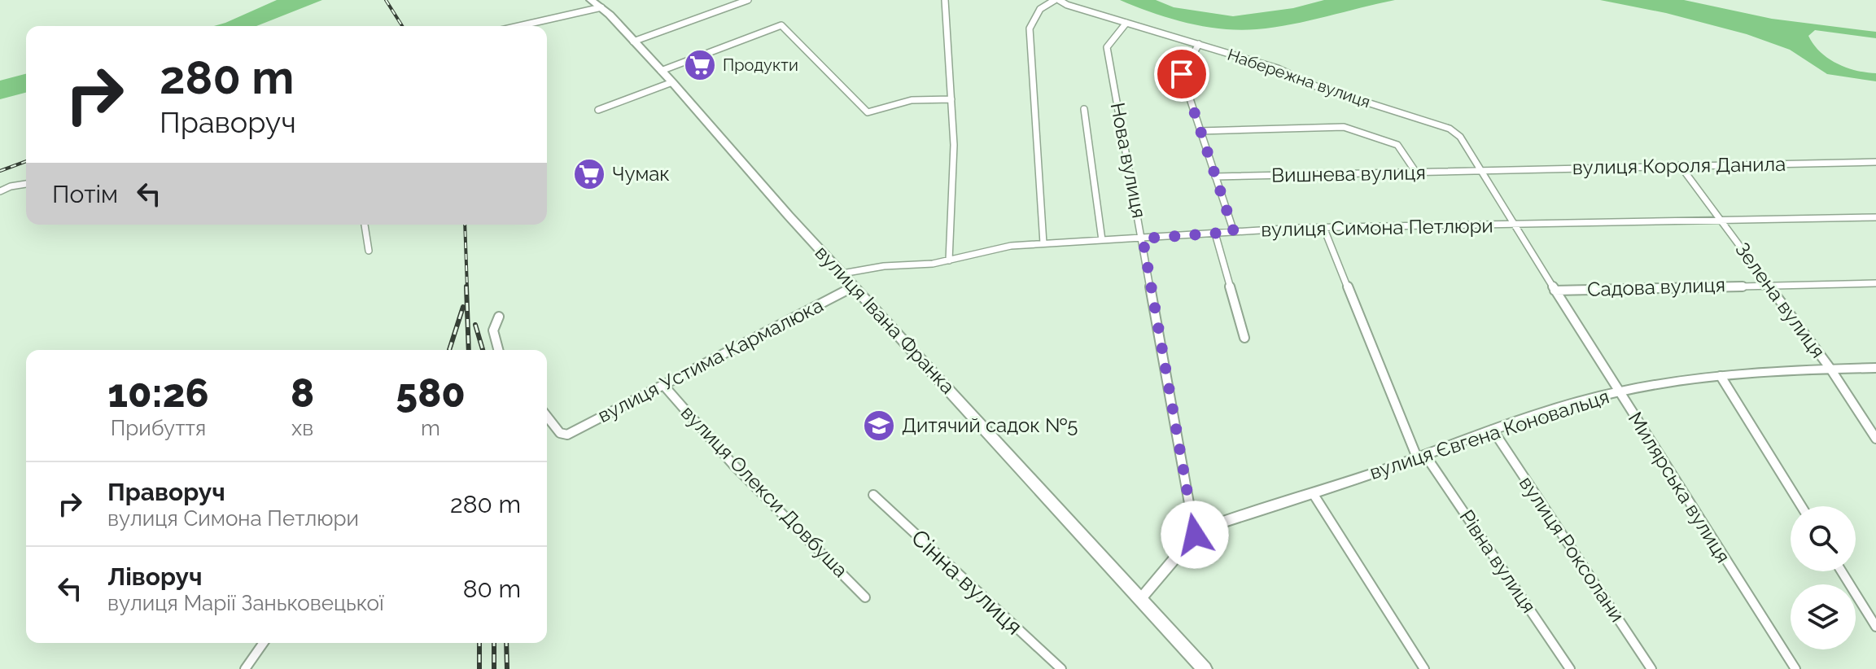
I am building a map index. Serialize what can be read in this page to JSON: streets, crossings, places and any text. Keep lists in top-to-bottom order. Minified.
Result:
{"streets":{"main road":["вулиця Івана Франка"],"street":["Набережна вулиця","Нова вулиця","вулиця Короля Данила","Вишнева вулиця","вулиця Симона Петлюри","Садова вулиця","Зелена вулиця","вулиця Устима Кармалюка","вулиця Євгена Коновальця","Милярська вулиця","вулиця Олекси Довбуша","вулиця Роксолани","Рівна вулиця","Сінна вулиця"]},"crossings":[["Набережна вулиця","Нова вулиця"],["Набережна вулиця","вулиця Короля Данила"],["Набережна вулиця","Вишнева вулиця"],["Набережна вулиця","Милярська вулиця"],["Нова вулиця","вулиця Симона Петлюри"],["Нова вулиця","вулиця Євгена Коновальця"],["вулиця Короля Данила","Вишнева вулиця"],["вулиця Короля Данила","Зелена вулиця"],["вулиця Короля Данила","Милярська вулиця"],["Вишнева вулиця","Милярська вулиця"],["вулиця Симона Петлюри","Зелена вулиця"],["вулиця Симона Петлюри","вулиця Івана Франка"],["вулиця Симона Петлюри","Милярська вулиця"],["вулиця Симона Петлюри","Рівна вулиця"],["Садова вулиця","Зелена вулиця"],["Садова вулиця","Милярська вулиця"],["Зелена вулиця","вулиця Євгена Коновальця"],["вулиця Івана Франка","вулиця Устима Кармалюка"],["вулиця Івана Франка","вулиця Євгена Коновальця"],["вулиця Устима Кармалюка","вулиця Олекси Довбуша"],["вулиця Євгена Коновальця","Милярська вулиця"],["вулиця Євгена Коновальця","вулиця Роксолани"],["вулиця Євгена Коновальця","Рівна вулиця"]],"places":{"supermarket":["Продукти","Чумак"],"school or university":["Дитячий садок №5"]},"page":{"turn":["280 m","Праворуч"],"then":"Потім","eta":["10:26","Прибуття","8","хв","580","m"],"list":[{"name":"Праворуч","note":"вулиця Симона Петлюри","value":"280 m"},{"name":"Ліворуч","note":"вулиця Марії Заньковецької","value":"80 m"}]}}
